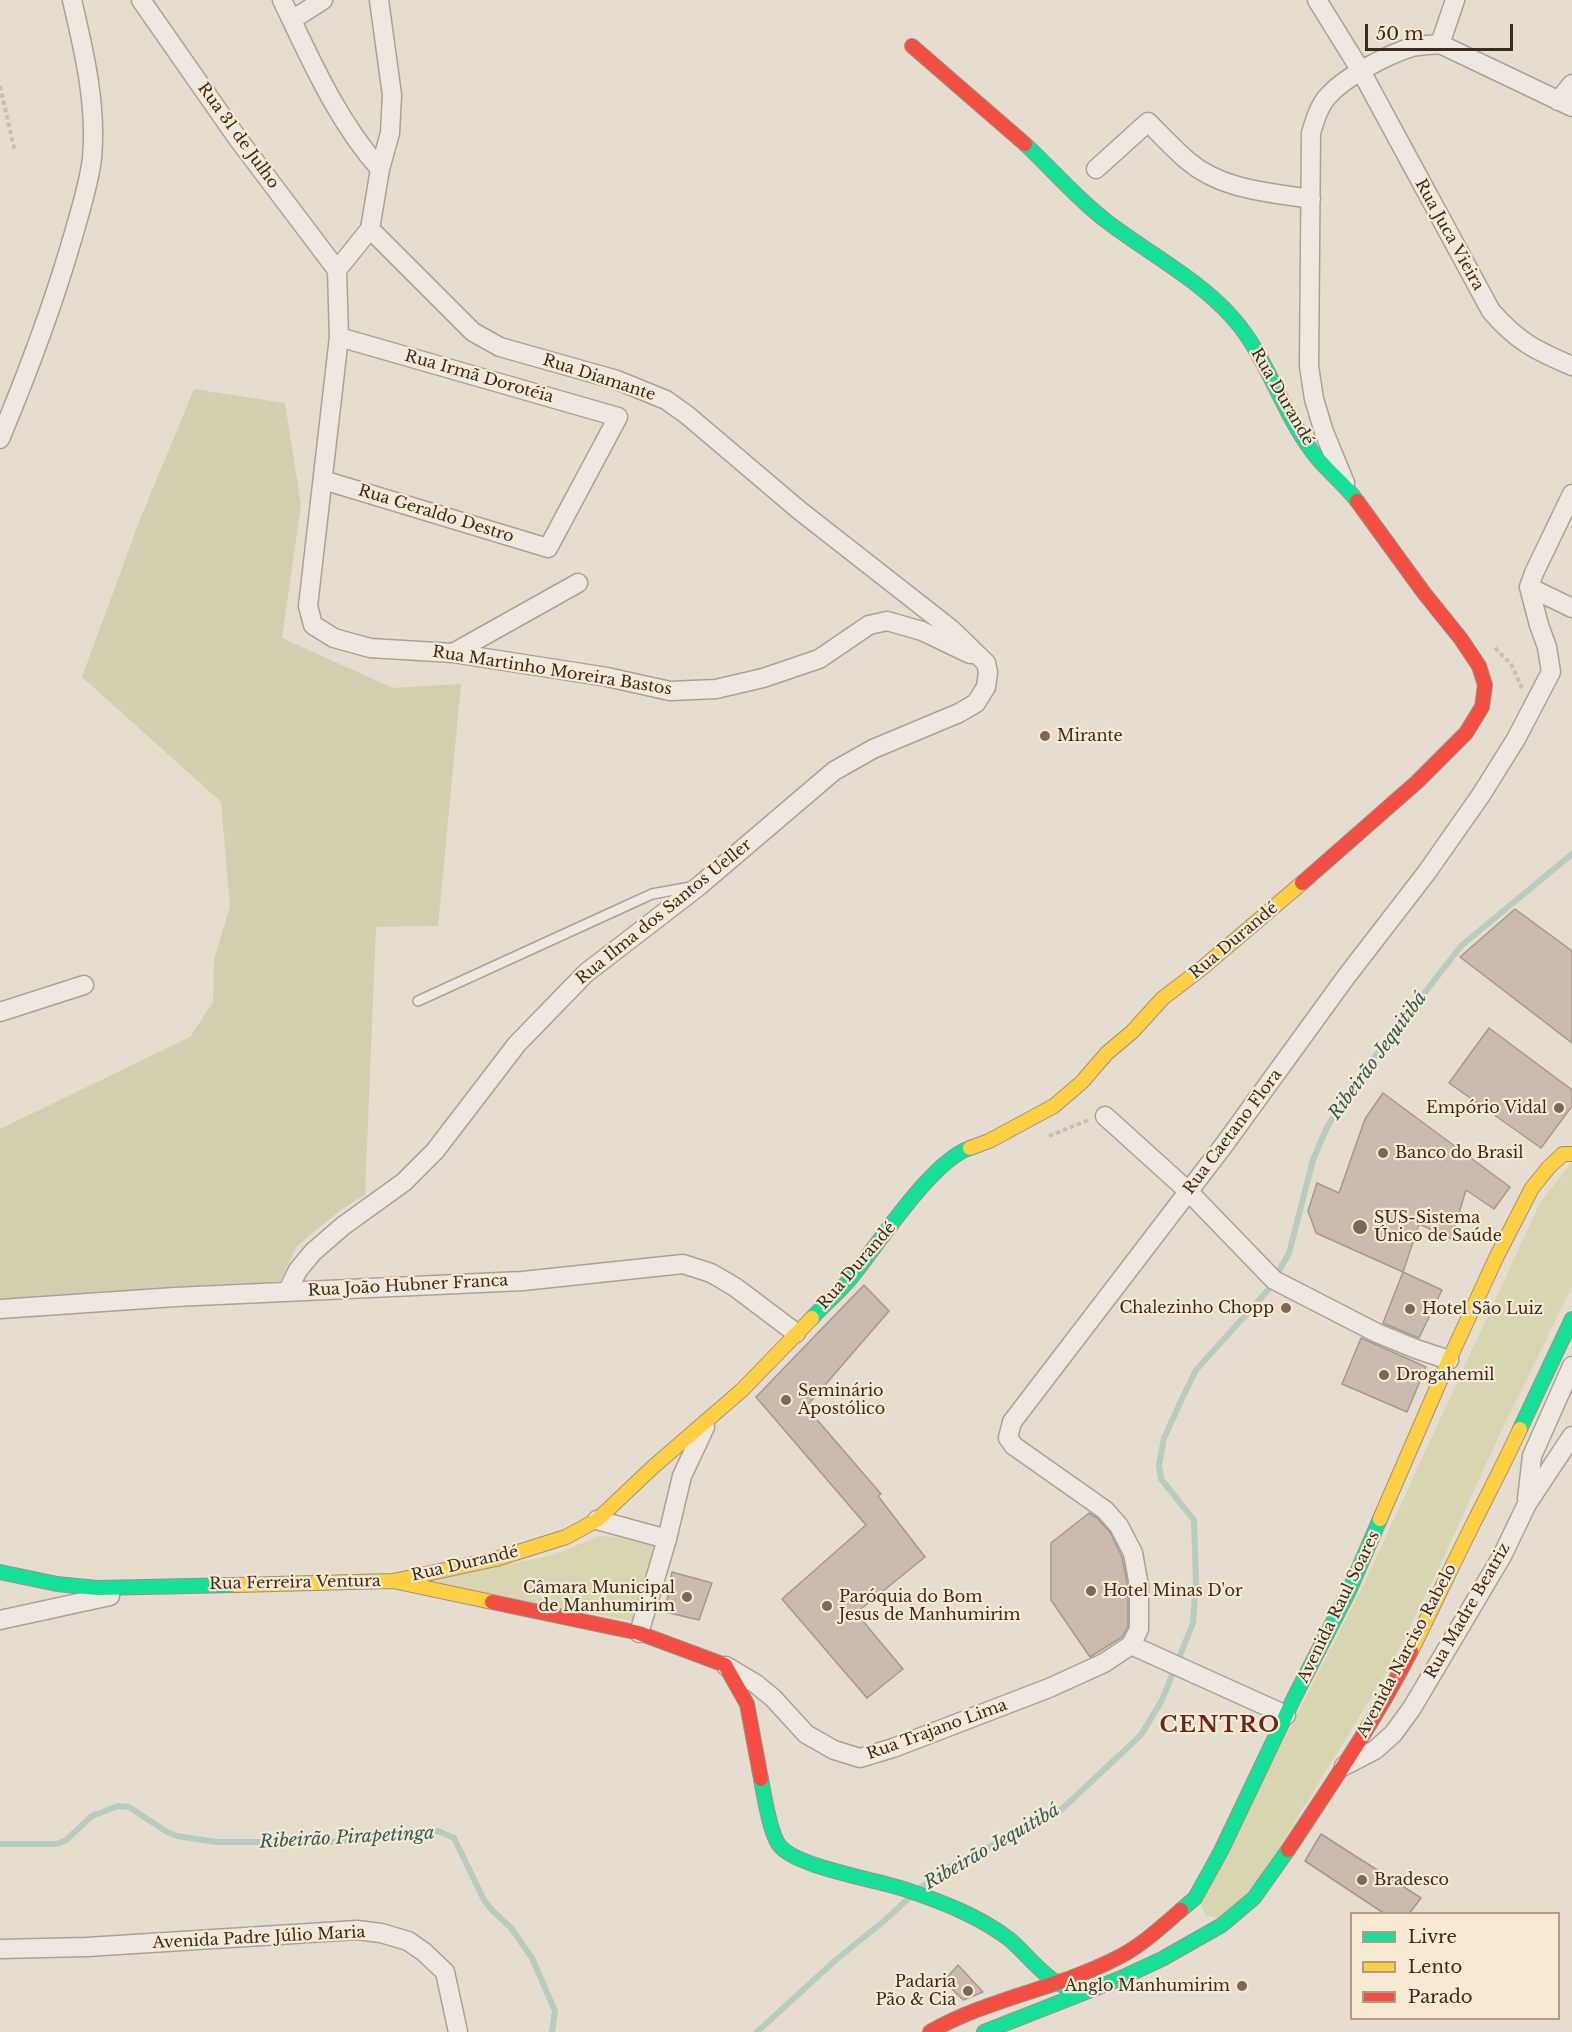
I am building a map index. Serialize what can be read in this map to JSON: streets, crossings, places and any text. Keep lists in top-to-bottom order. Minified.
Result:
{"streets":{"street":["Rua 31 de Julho","Rua Juca Vieira","Rua Irmã Dorotéia","Rua Diamante","Rua Durandé","Rua Geraldo Destro","Rua Martinho Moreira Bastos","Rua Ilma dos Santos Ueller","Rua Caetano Flora","Rua João Hubner Franca","Rua Ferreira Ventura","Avenida Raul Soares","Rua Madre Beatriz","Avenida Narciso Rabelo","Rua Trajano Lima","Avenida Padre Júlio Maria"]},"crossings":[["Rua 31 de Julho","Rua Martinho Moreira Bastos"],["Rua Irmã Dorotéia","Rua Geraldo Destro"],["Rua Irmã Dorotéia","Rua Martinho Moreira Bastos"],["Rua Diamante","Rua Martinho Moreira Bastos"],["Rua Diamante","Rua Ilma dos Santos Ueller"],["Rua Durandé","Rua João Hubner Franca"],["Rua Durandé","Rua Ferreira Ventura"],["Rua Geraldo Destro","Rua Martinho Moreira Bastos"],["Rua Martinho Moreira Bastos","Rua Ilma dos Santos Ueller"],["Rua Ilma dos Santos Ueller","Rua João Hubner Franca"],["Rua Caetano Flora","Rua Trajano Lima"],["Rua Ferreira Ventura","Rua Trajano Lima"],["Rua Madre Beatriz","Avenida Narciso Rabelo"]],"districts":["CENTRO"],"water":["Ribeirão Jequitibá","Ribeirão Pirapetinga"],"places":["Mirante","Empório Vidal","Banco do Brasil","SUS-Sistema Único de Saúde","Chalezinho Chopp","Hotel São Luiz","Drogahemil","Seminário Apostólico","Hotel Minas D'or","Câmara Municipal de Manhumirim","Paróquia do Bom Jesus de Manhumirim","Bradesco","Anglo Manhumirim","Padaria Pão & Cia"],"legend":["Livre","Lento","Parado"],"scale_bar":"50 m"}
